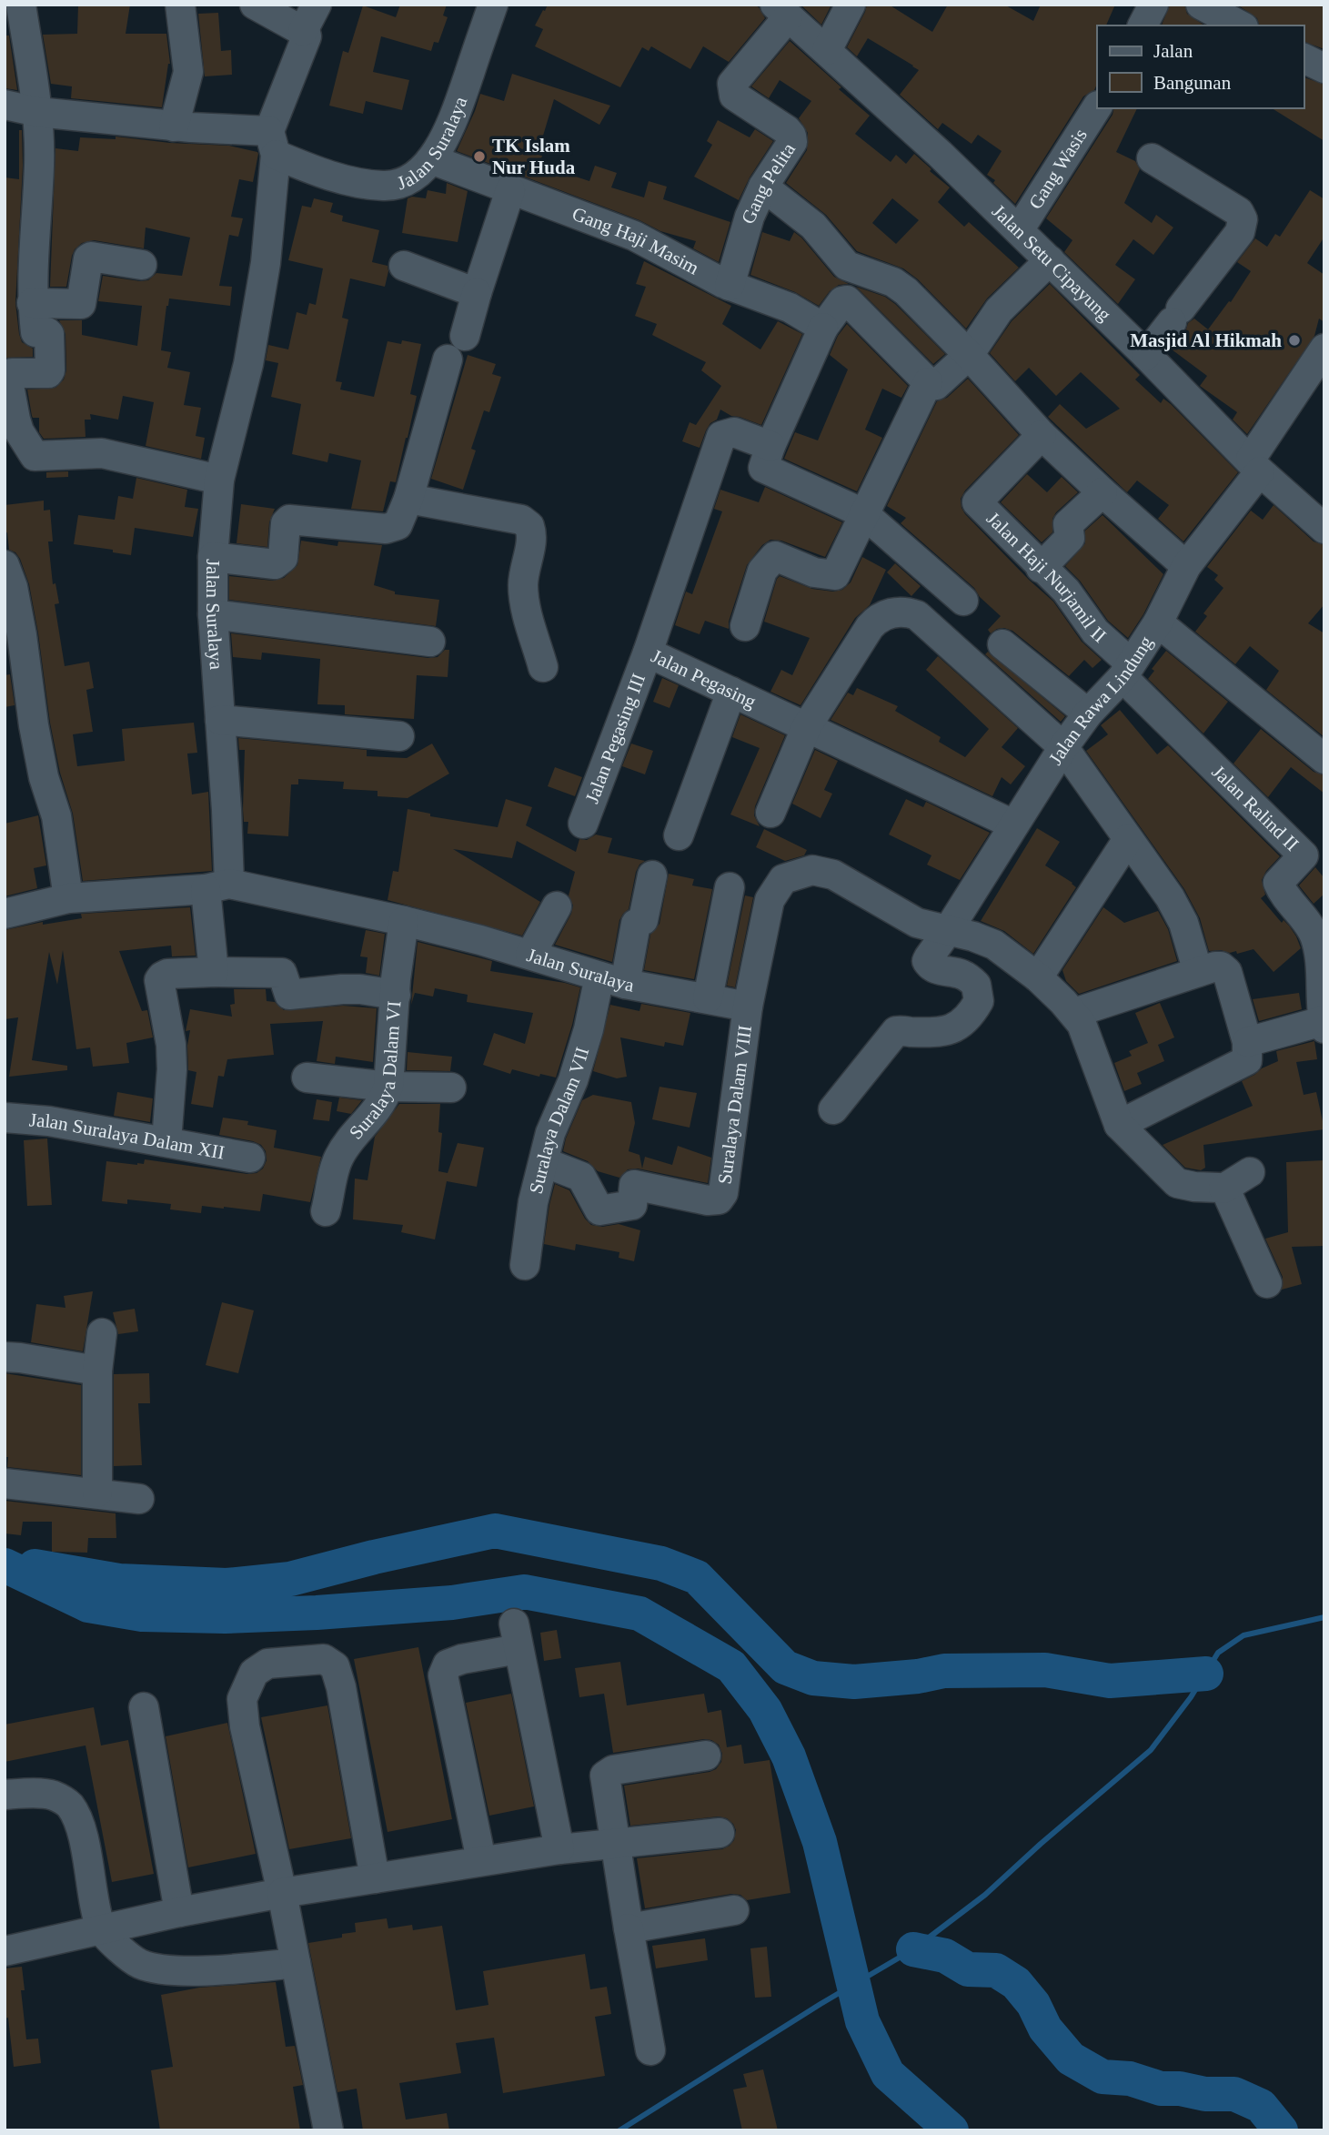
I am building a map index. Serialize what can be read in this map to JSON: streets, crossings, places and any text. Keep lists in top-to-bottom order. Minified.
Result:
{"streets":{"street":["Jalan Suralaya","Gang Wasis","Gang Pelita","Gang Haji Masim","Jalan Setu Cipayung","Jalan Haji Nurjamil II","Jalan Pegasing","Jalan Rawa Lindung","Jalan Pegasing III","Jalan Ralind II","Suralaya Dalam VI","Suralaya Dalam VIII","Suralaya Dalam VII","Jalan Suralaya Dalam XII"]},"crossings":[["Jalan Suralaya","Gang Haji Masim"],["Jalan Suralaya","Suralaya Dalam VI"],["Jalan Suralaya","Suralaya Dalam VIII"],["Jalan Suralaya","Suralaya Dalam VII"],["Gang Wasis","Jalan Setu Cipayung"],["Gang Pelita","Gang Haji Masim"],["Gang Pelita","Jalan Setu Cipayung"],["Jalan Setu Cipayung","Jalan Rawa Lindung"],["Jalan Haji Nurjamil II","Jalan Rawa Lindung"],["Jalan Haji Nurjamil II","Jalan Ralind II"],["Jalan Pegasing","Jalan Rawa Lindung"],["Jalan Pegasing","Jalan Pegasing III"],["Jalan Rawa Lindung","Jalan Ralind II"],["Jalan Rawa Lindung","Suralaya Dalam VIII"],["Suralaya Dalam VIII","Suralaya Dalam VII"]],"places":["TK Islam Nur Huda","Masjid Al Hikmah"],"legend":["Jalan","Bangunan"]}
